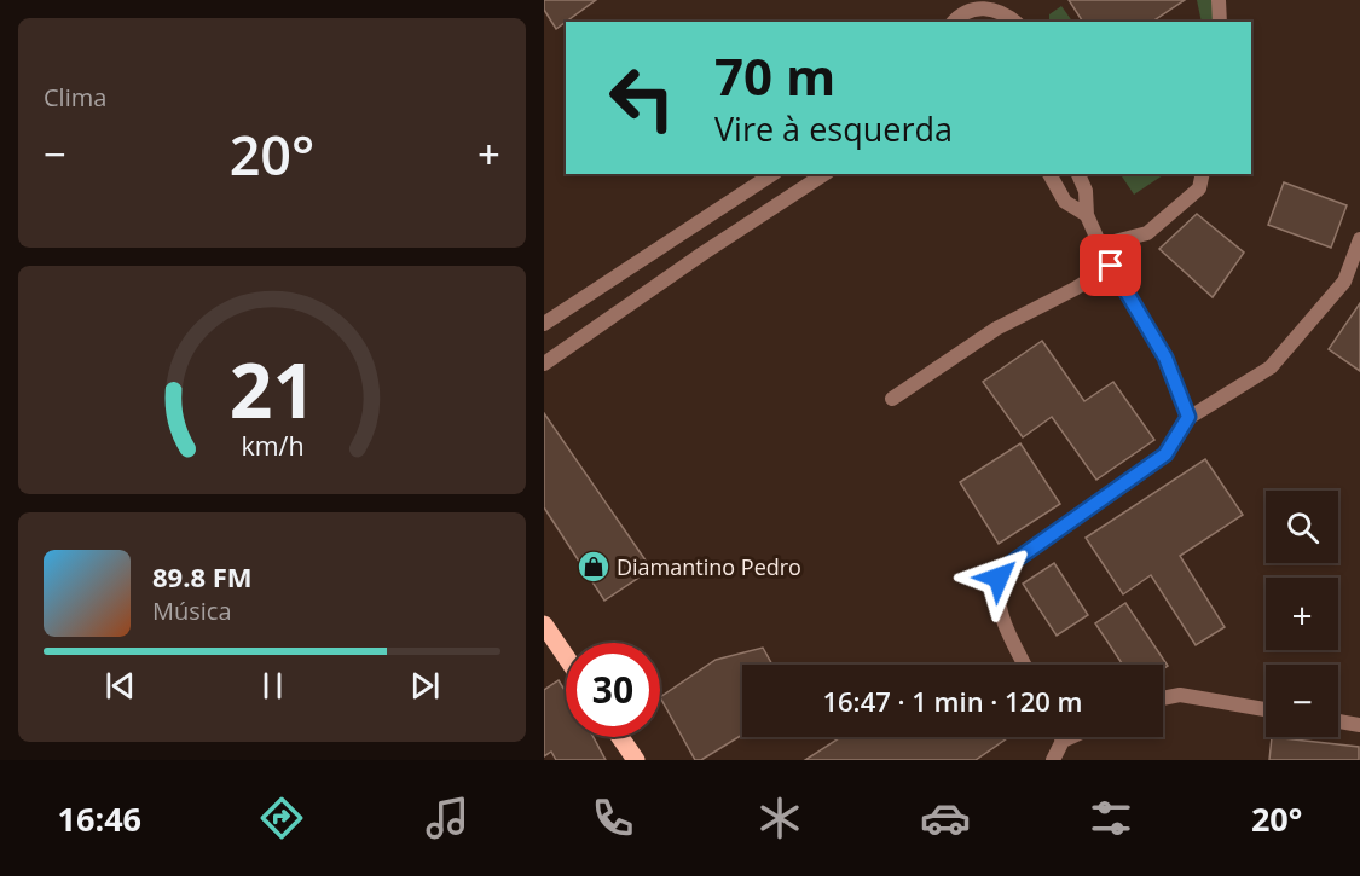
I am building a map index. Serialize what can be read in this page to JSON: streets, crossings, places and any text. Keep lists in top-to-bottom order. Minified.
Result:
{"places":{"shop":["Diamantino Pedro"]},"page":{"tile":"Clima","turn":["70 m","Vire à esquerda"],"heat":["−","20°","+"],"map_buttons":["+","−"],"song":["89.8 FM","Música"],"limit":"30","trip":"16:47 · 1 min · 120 m","tabs":["16:46","20°"],"gauge":["21","km/h"]}}
